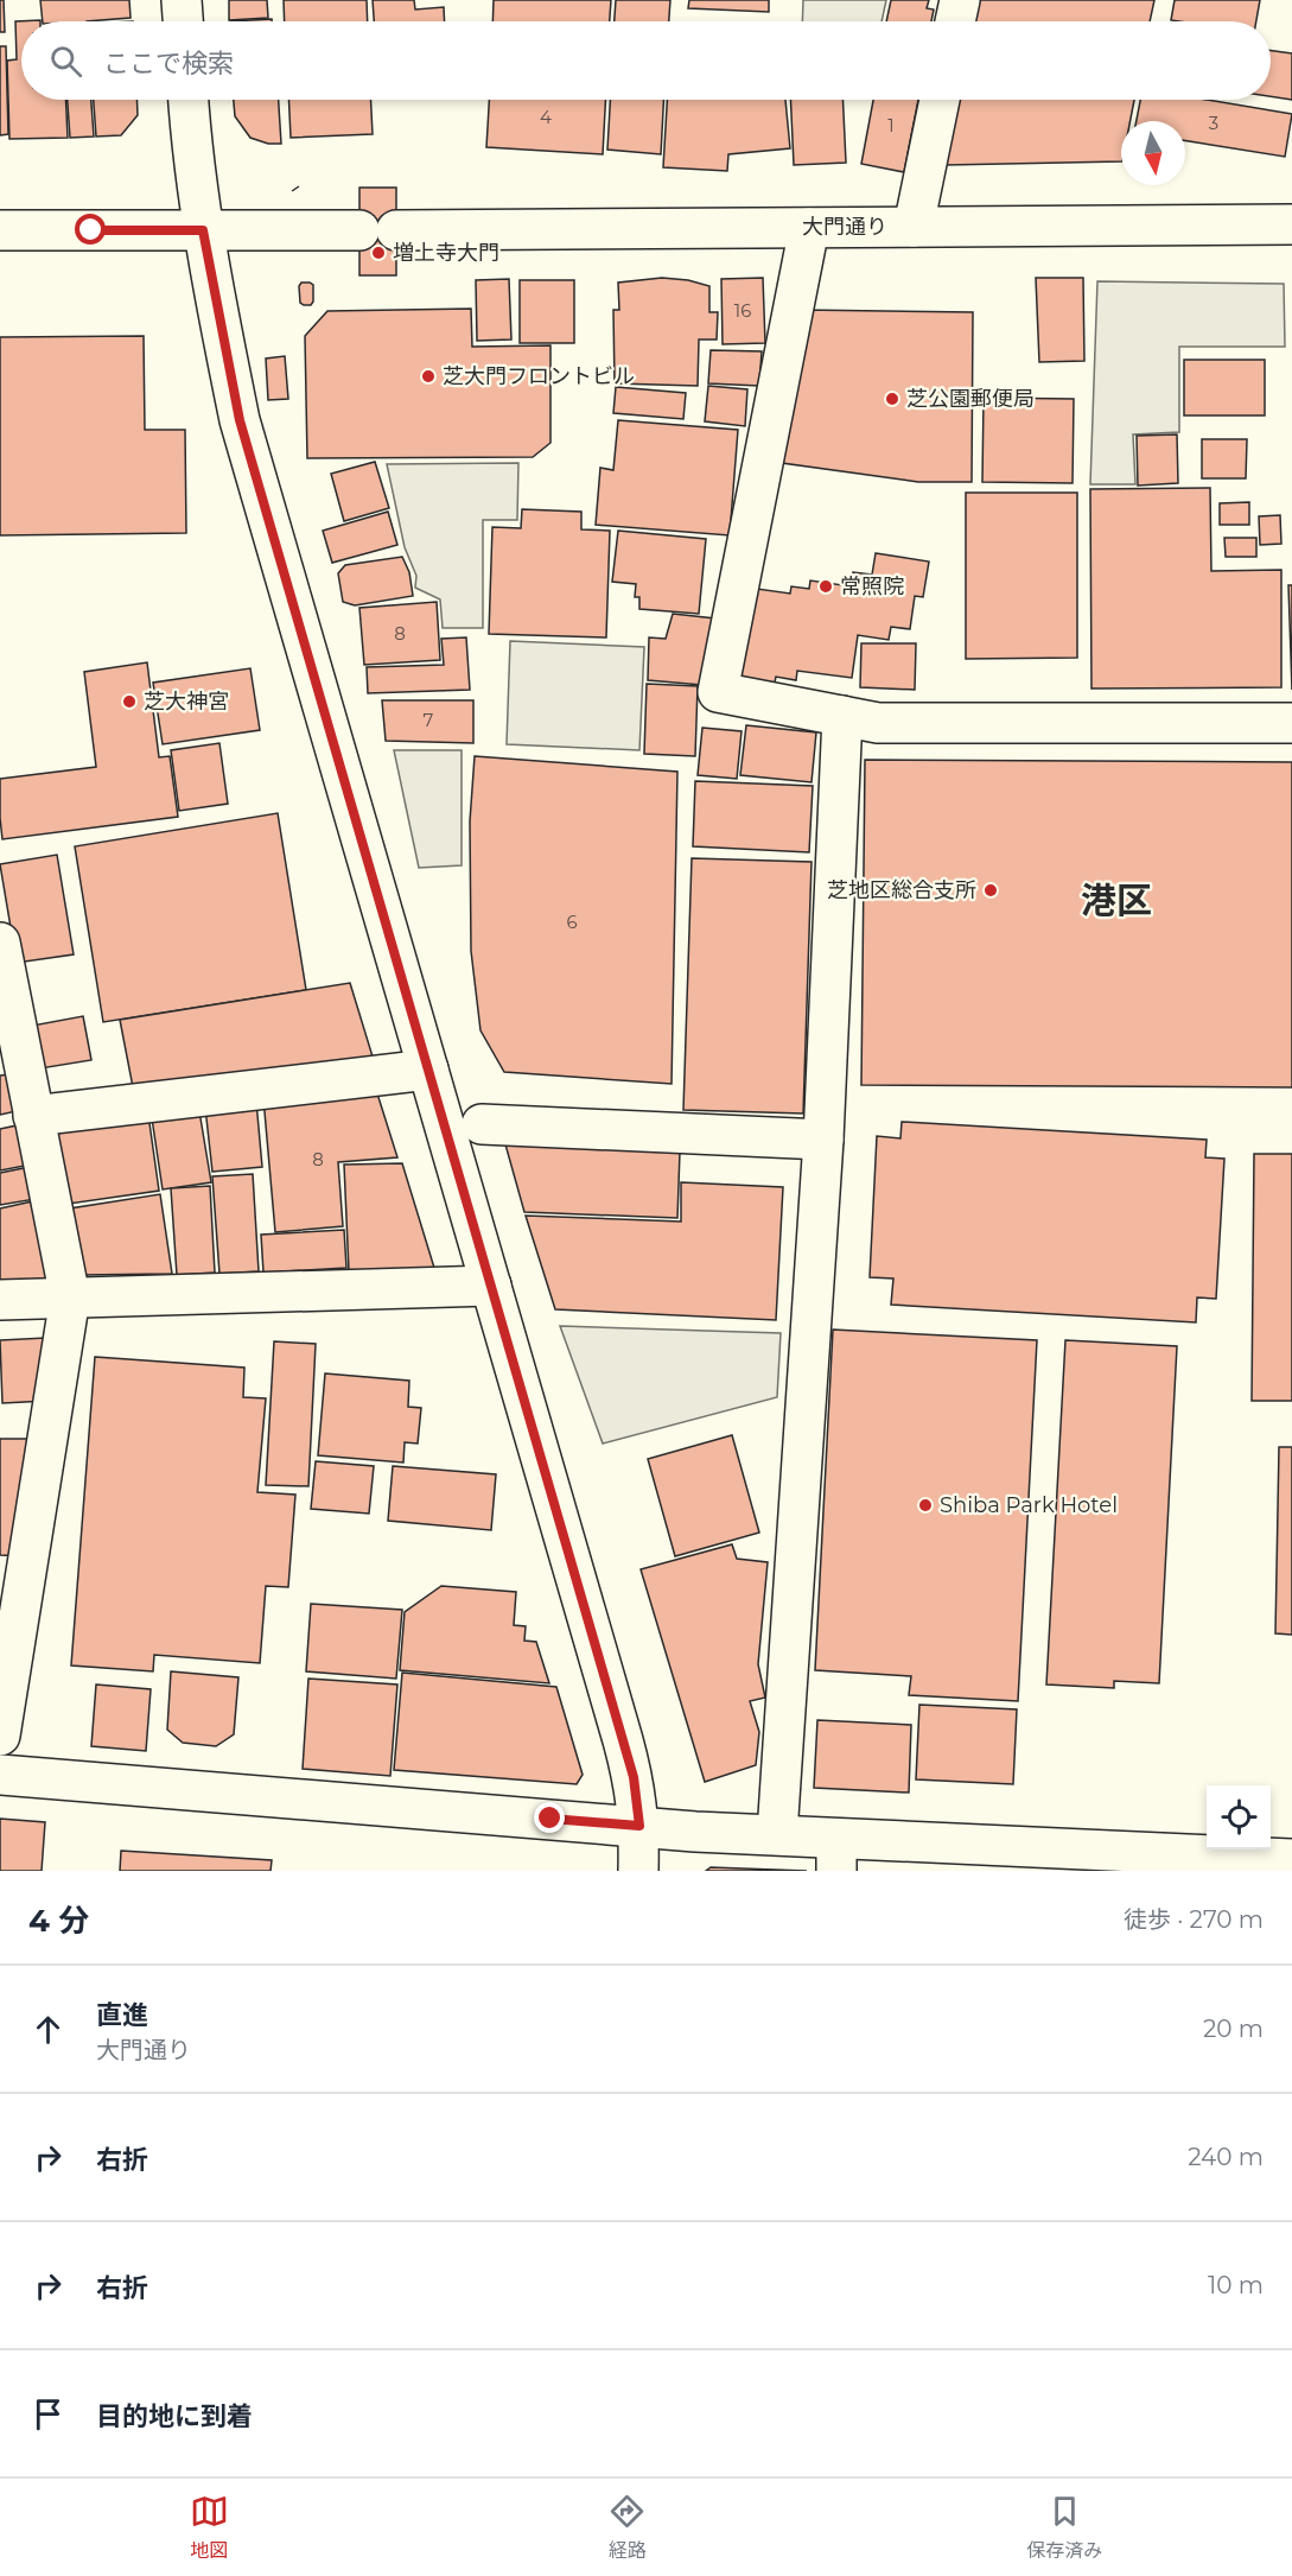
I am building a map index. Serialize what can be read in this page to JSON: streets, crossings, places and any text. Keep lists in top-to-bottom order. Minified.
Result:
{"streets":{"street":["大門通り"]},"districts":["港区"],"places":["増上寺大門","芝大門フロントビル","芝公園郵便局","常照院","芝大神宮","芝地区総合支所","Shiba Park Hotel"],"house_numbers":["4","3","1","16","8","7","6","8"],"north":"bottom","page":{"search":"ここで検索","heading":["4 分","徒歩 · 270 m"],"list":[["直進","大門通り","20 m"],["右折","240 m"],["右折","10 m"],"目的地に到着"],"nav":["地図","経路","保存済み"]}}
